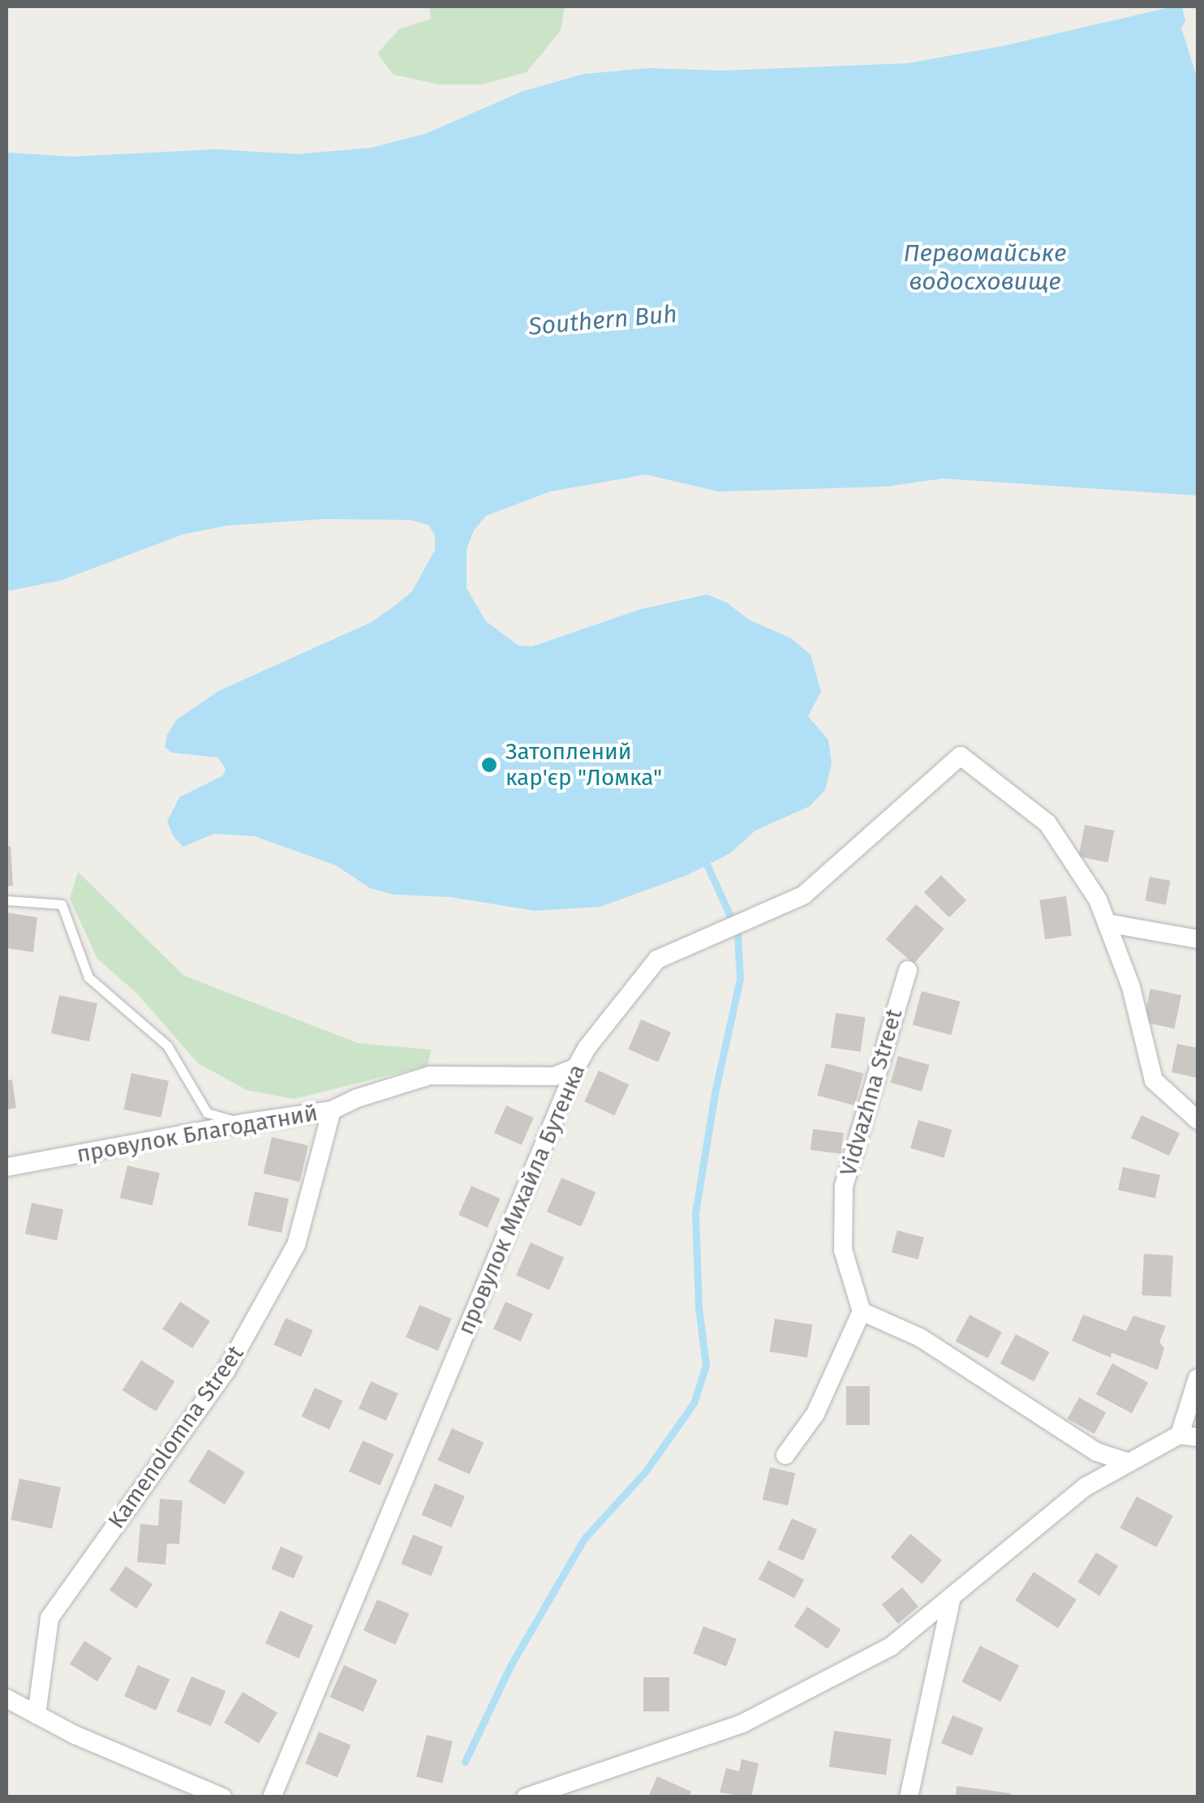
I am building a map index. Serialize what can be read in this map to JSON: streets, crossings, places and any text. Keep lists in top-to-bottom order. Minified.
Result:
{"streets":{"street":["Vidvazhna Street","провулок Благодатний","провулок Михайла Бутенка","Kamenolomna Street"]},"crossings":[["провулок Благодатний","провулок Михайла Бутенка"],["провулок Благодатний","Kamenolomna Street"]],"water":["Первомайське водосховище","Southern Buh"],"places":["Затоплений кар'єр \"Ломка\""]}
